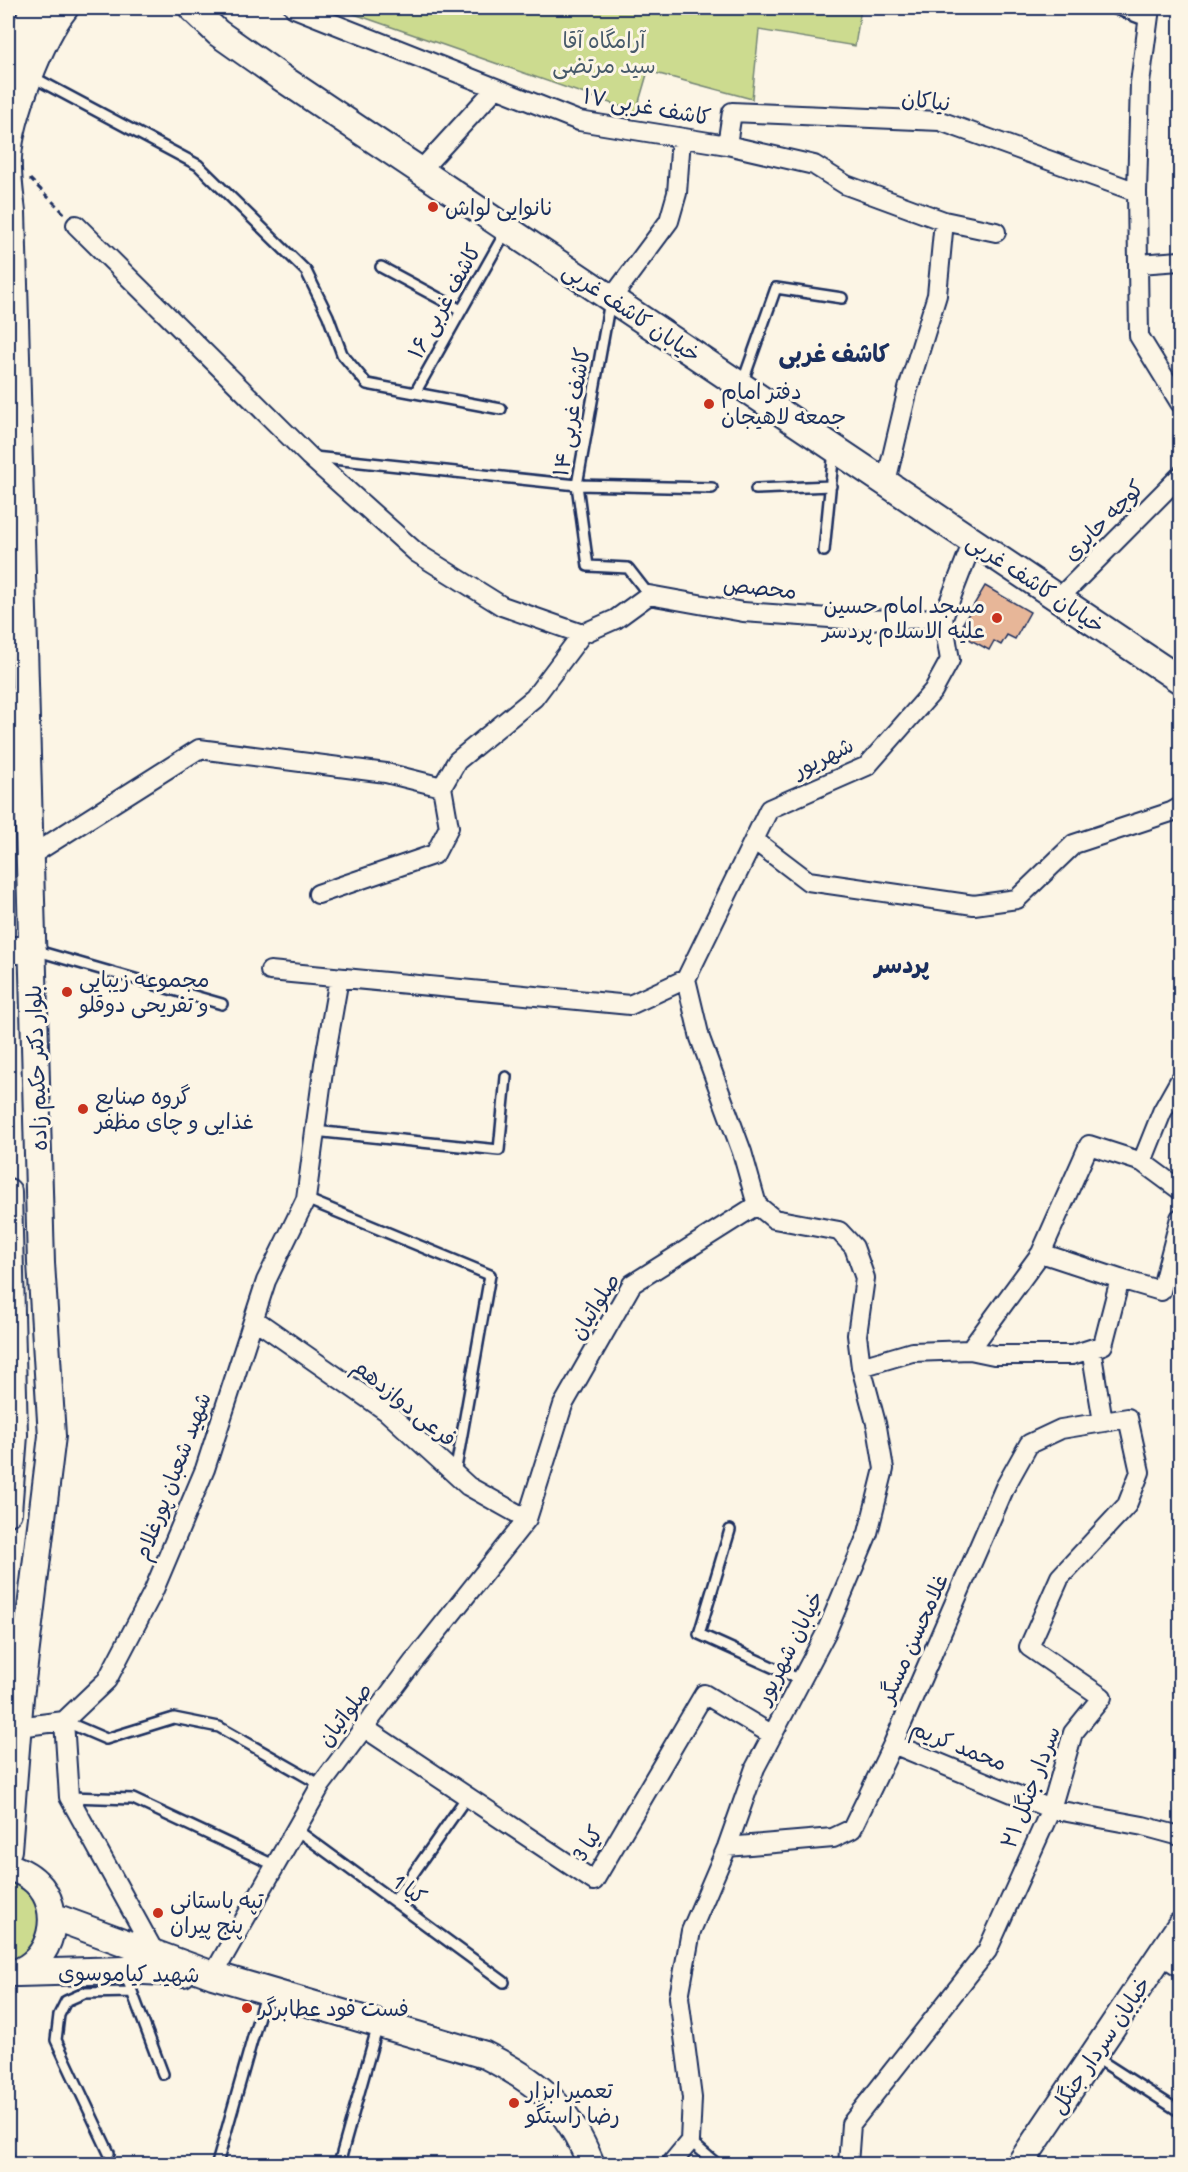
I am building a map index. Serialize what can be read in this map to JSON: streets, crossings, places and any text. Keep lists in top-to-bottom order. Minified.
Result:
{"streets":{"main road":["خیابان کاشف غربی","بلوار دکتر حکیم زاده","شهید کیاموسوی","خیابان سردار جنگل"],"street":["نیاکان","کاشف غربی ۱۷","کوچه حایری","محصص","شهریور","صلواتیان","فرعی دوازدهم","شهید شعبان پورغلام","غلامحسن مسگر","خیابان شهریور","محمد کریم","سردار جنگل ۲۱","کیا 3"],"lane":["کاشف غربی ۱۶","کاشف غربی ۱۴","کیا 1"]},"crossings":[["نیاکان","کاشف غربی ۱۷"],["کاشف غربی ۱۶","خیابان کاشف غربی"],["خیابان کاشف غربی","کاشف غربی ۱۴"],["خیابان کاشف غربی","کوچه حایری"],["کاشف غربی ۱۴","محصص"],["محصص","شهریور"],["صلواتیان","فرعی دوازدهم"],["صلواتیان","خیابان شهریور"],["صلواتیان","کیا 3"],["صلواتیان","کیا 1"],["صلواتیان","شهید کیاموسوی"],["فرعی دوازدهم","شهید شعبان پورغلام"],["غلامحسن مسگر","خیابان شهریور"],["غلامحسن مسگر","محمد کریم"],["غلامحسن مسگر","سردار جنگل ۲۱"],["خیابان شهریور","کیا 3"],["محمد کریم","سردار جنگل ۲۱"]],"districts":["کاشف غربی","پردسر"],"parks":["آرامگاه آقا سید مرتضی"],"places":["نانوایی لواش","دفتر امام جمعه لاهیجان","مسجد امام حسین علیه الاسلام پردسر","مجموعه زیبایی و تفریحی دوقلو","گروه صنایع غذایی و چای مظفر","تپه باستانی پنج پیران","فست فود عطابرگر","تعمیر ابزار رضا راستگو"]}
